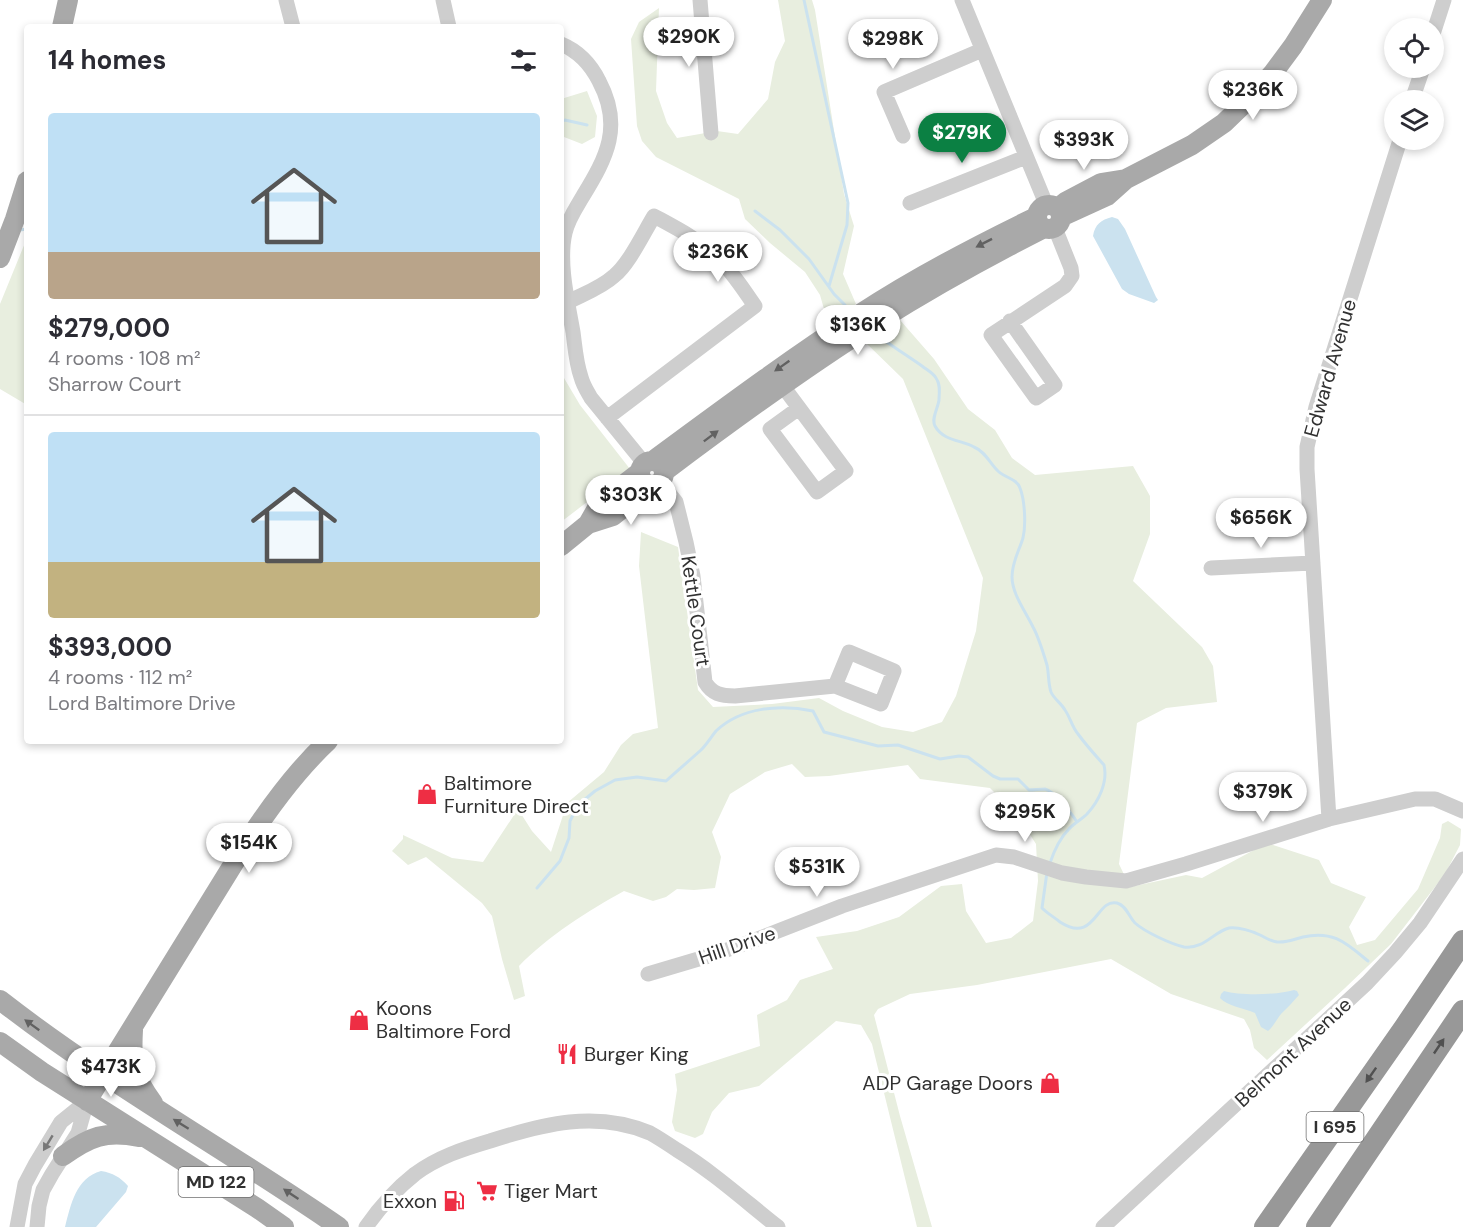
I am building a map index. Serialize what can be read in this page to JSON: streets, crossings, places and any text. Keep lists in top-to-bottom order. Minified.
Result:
{"streets":{"highway":["I 695"],"main road":["MD 122"],"street":["Edward Avenue","Kettle Court","Hill Drive","Belmont Avenue"]},"crossings":[["Edward Avenue","Hill Drive"]],"places":{"shop":["Baltimore Furniture Direct","Koons Baltimore Ford","ADP Garage Doors"],"restaurant":["Burger King"],"supermarket":["Tiger Mart"],"fuel station":["Exxon"]},"page":{"price":["$290K","$298K","$236K","$279K","$393K","$236K","$136K","$303K","$656K","$379K","$295K","$154K","$531K","$473K"],"heading":"14 homes","list":[{"name":"$279,000","note":"4 rooms · 108 m² · Sharrow Court"},{"name":"$393,000","note":"4 rooms · 112 m² · Lord Baltimore Drive"}]}}
